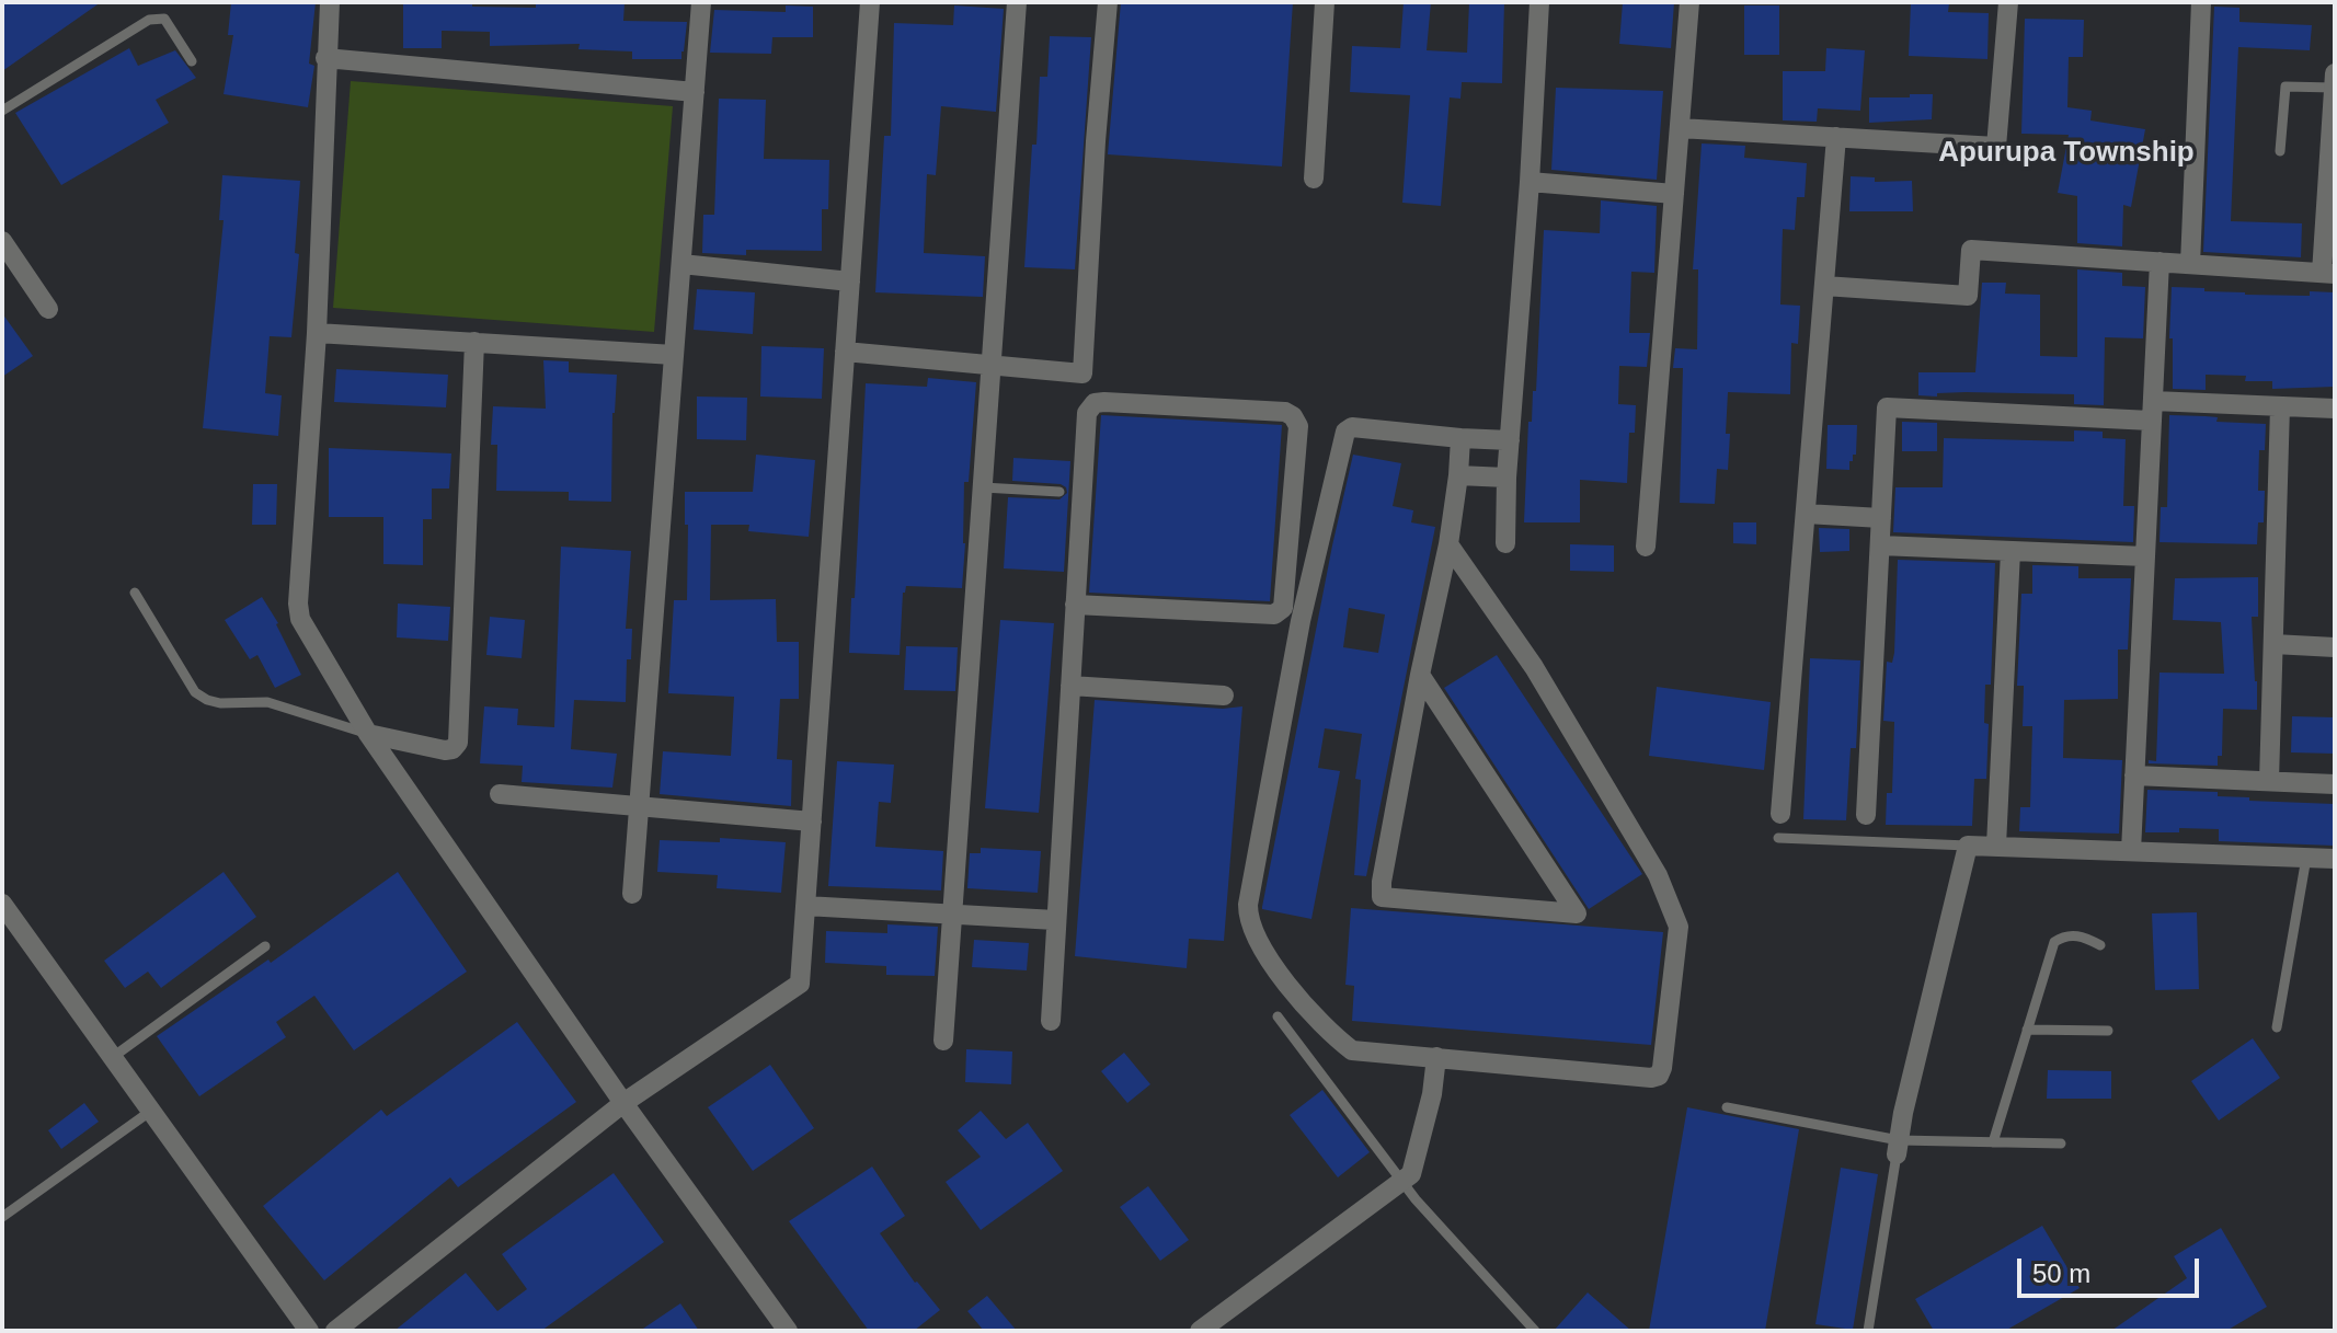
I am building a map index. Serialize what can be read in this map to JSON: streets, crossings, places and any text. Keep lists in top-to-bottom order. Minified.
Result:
{"districts":["Apurupa Township"],"scale_bar":"50 m"}
